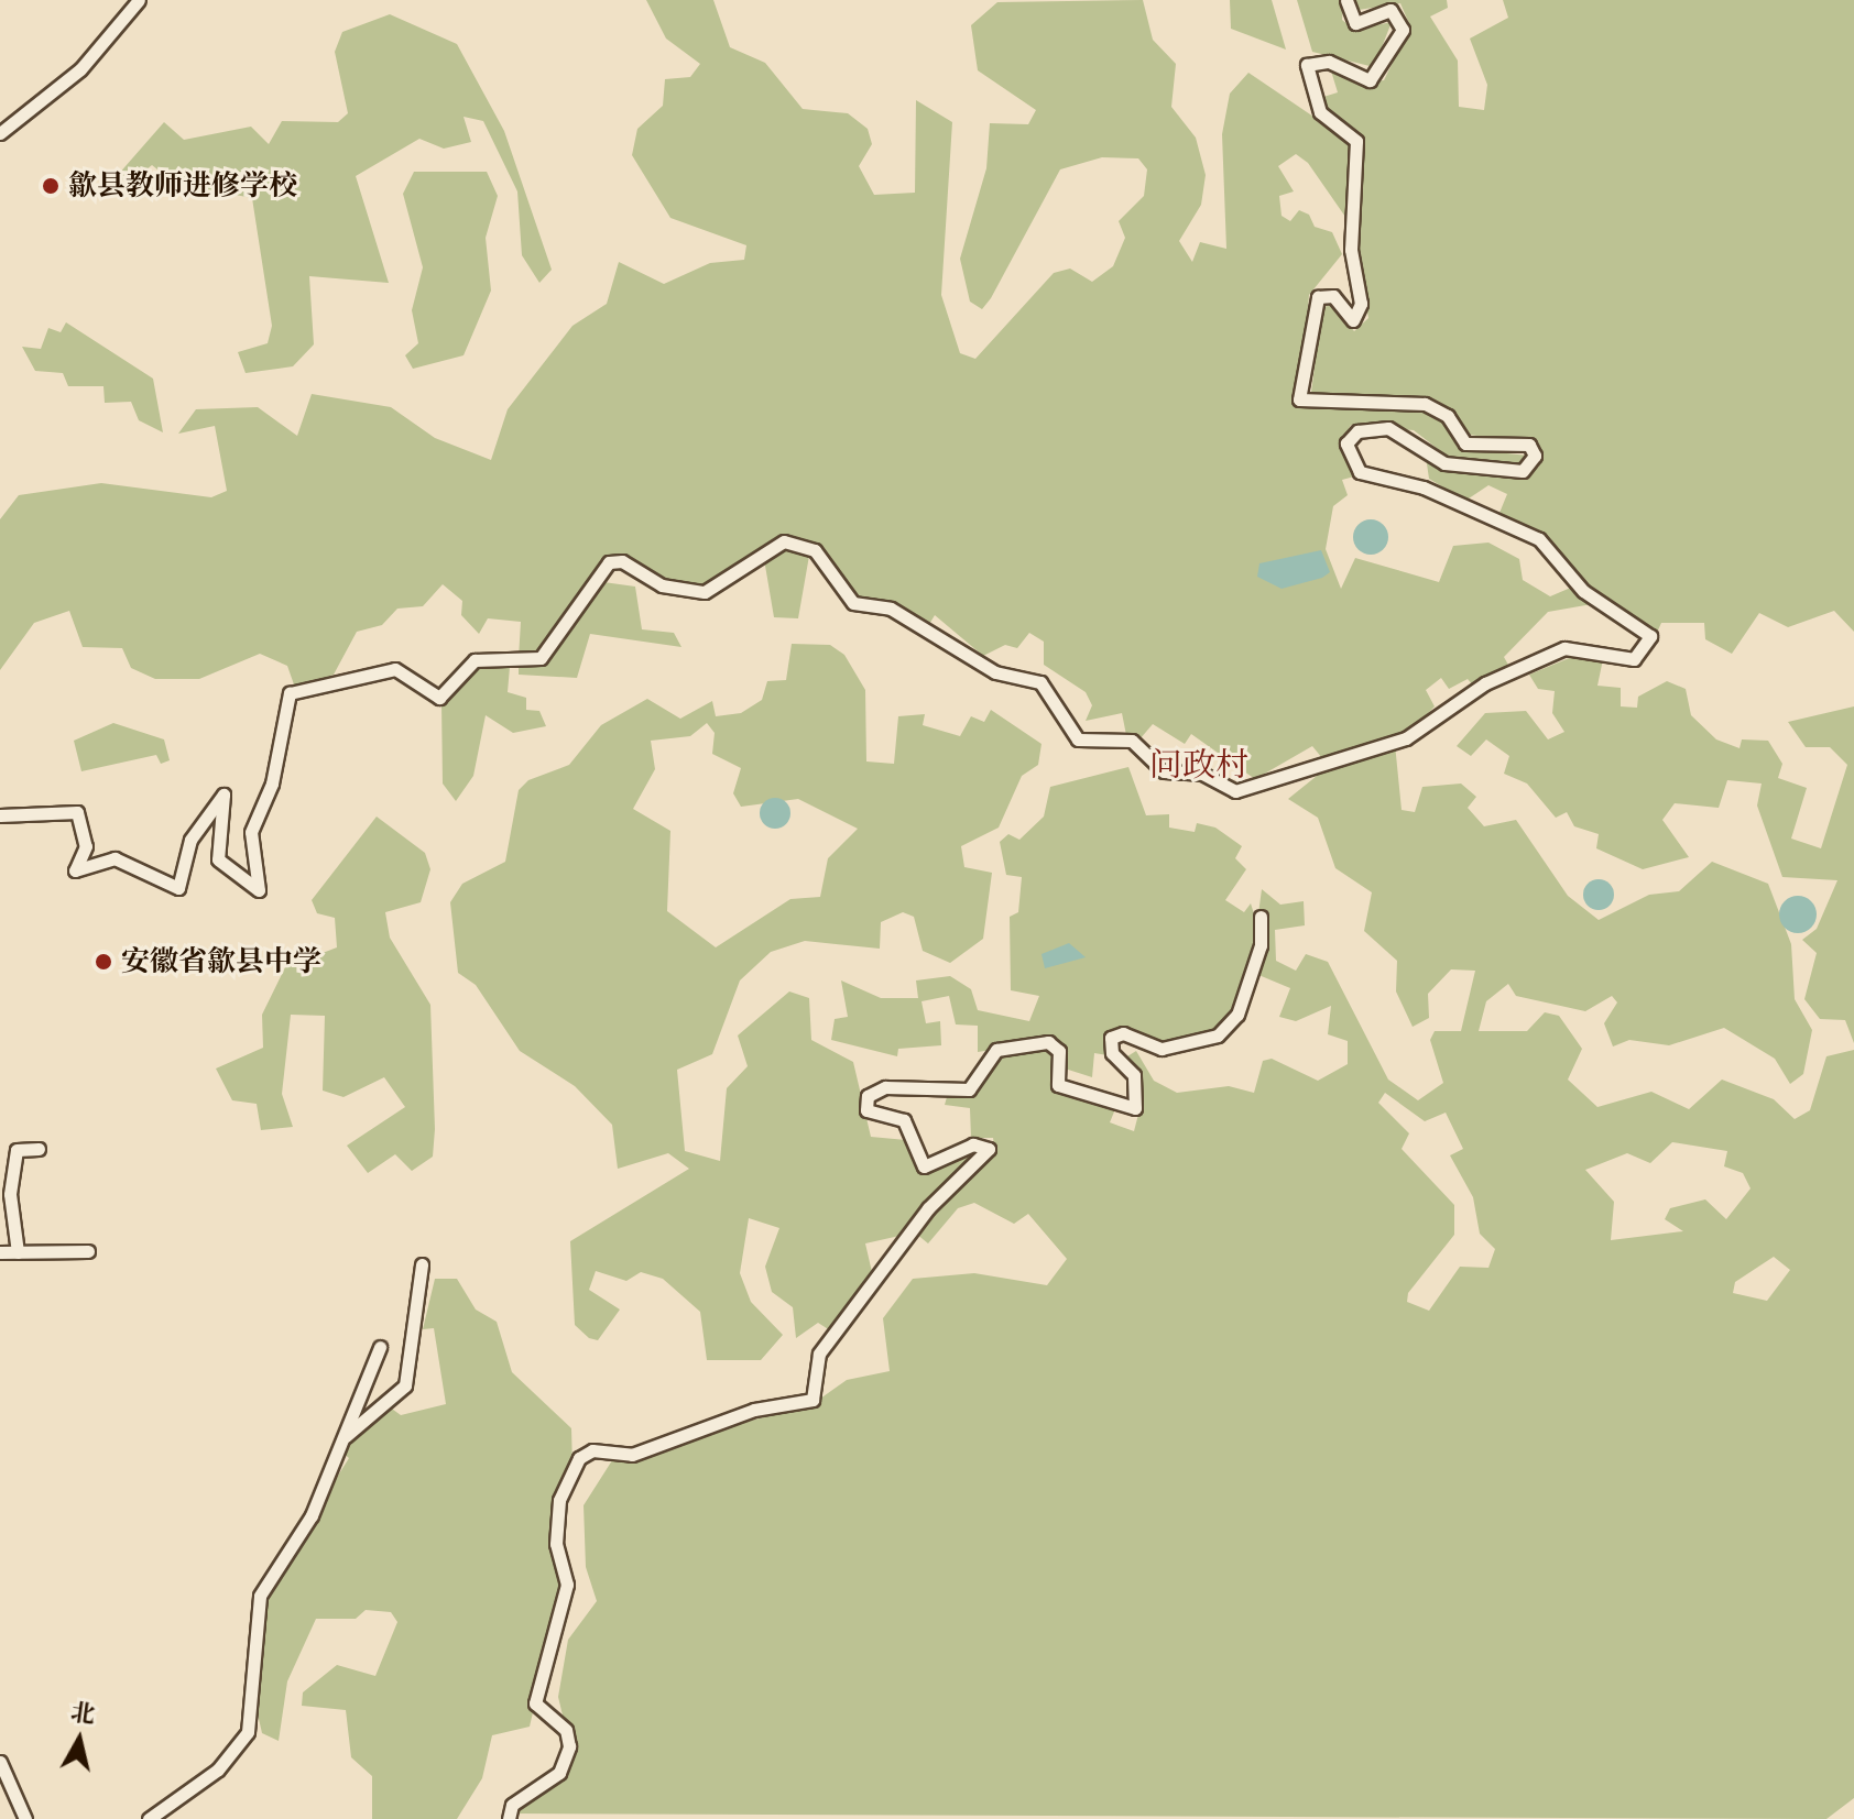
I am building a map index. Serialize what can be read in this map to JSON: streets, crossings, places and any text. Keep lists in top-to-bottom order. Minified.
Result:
{"districts":["问政村"],"places":["歙县教师进修学校","安徽省歙县中学"],"north":"top"}
